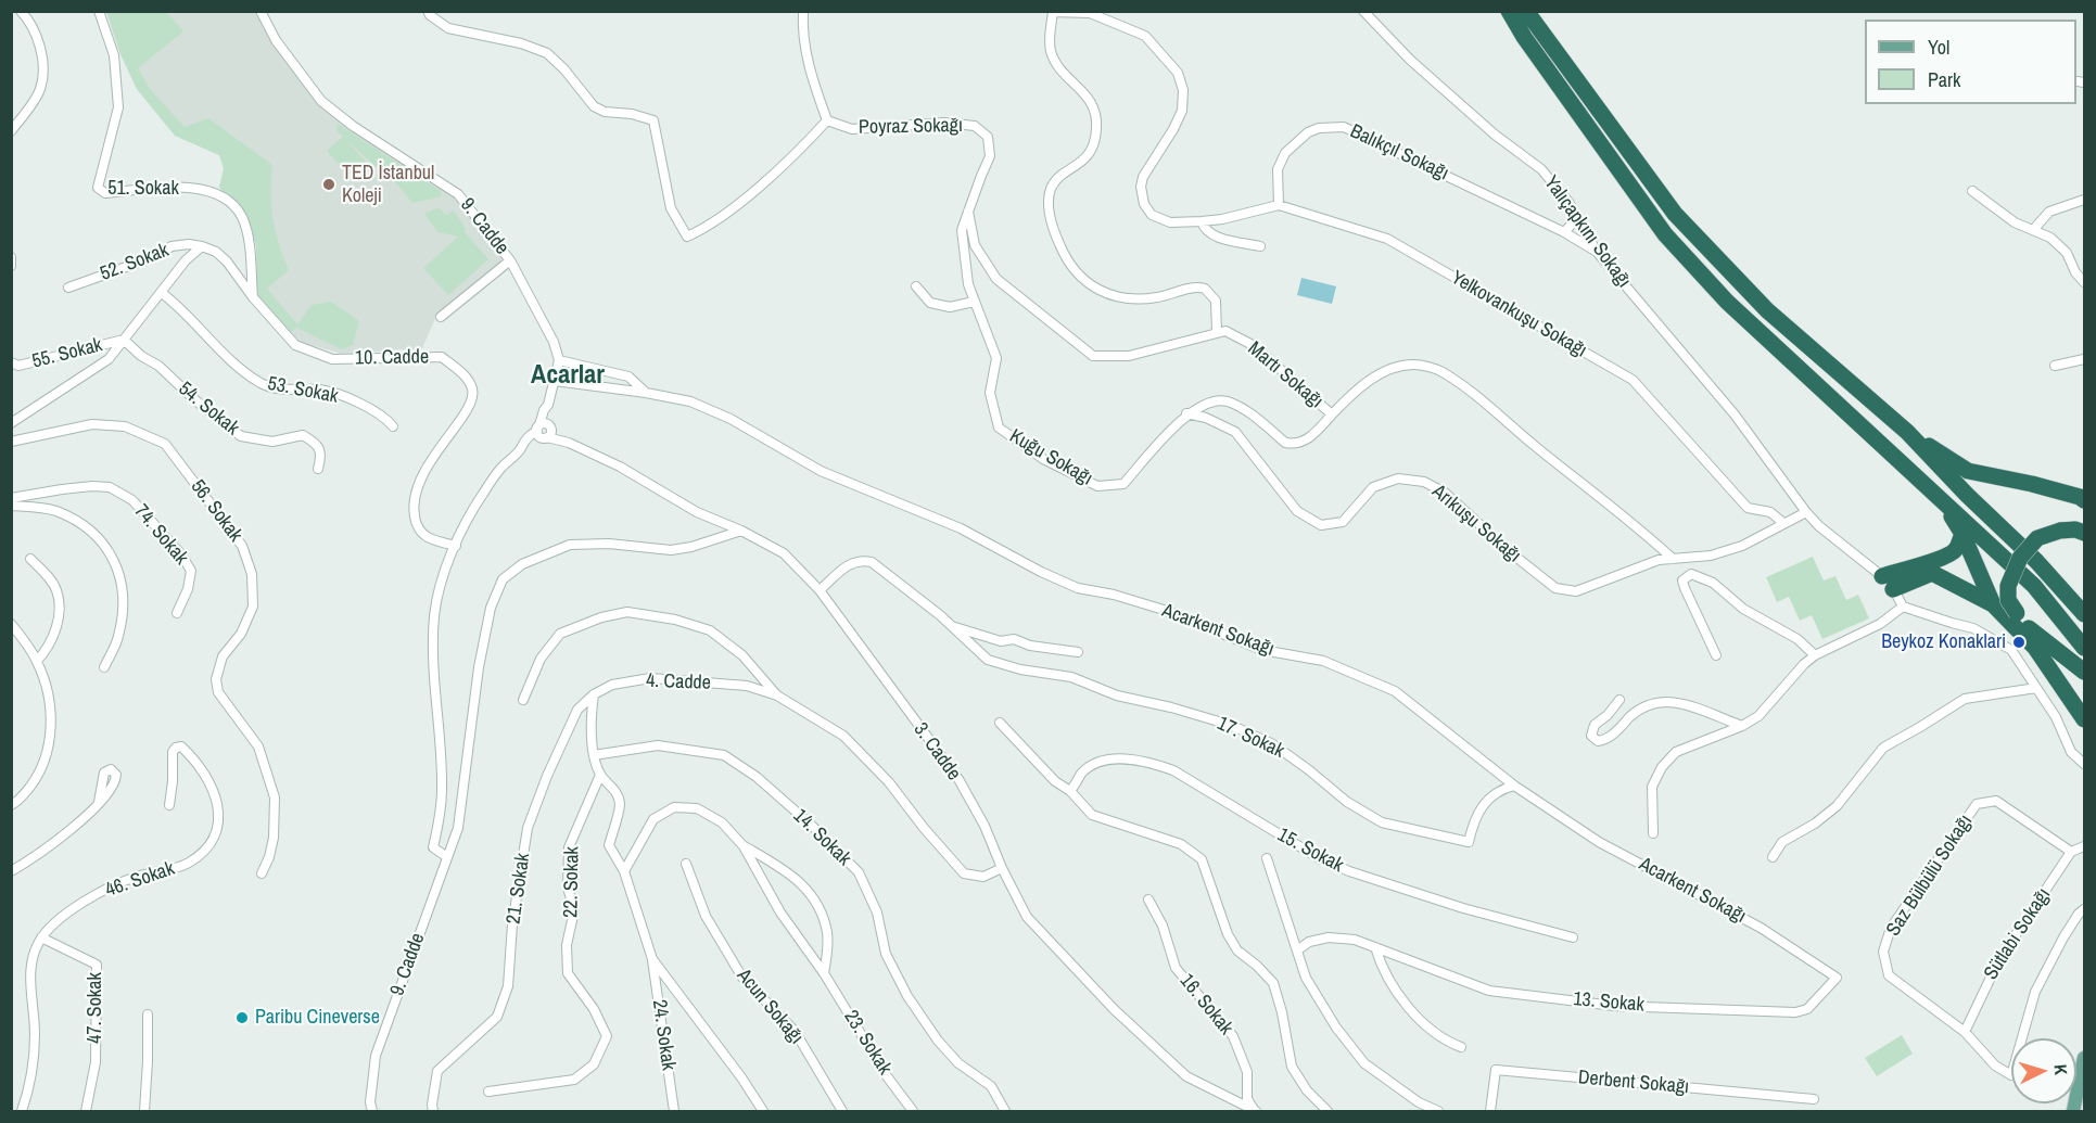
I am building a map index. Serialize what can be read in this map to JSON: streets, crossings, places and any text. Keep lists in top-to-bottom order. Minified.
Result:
{"streets":{"street":["Poyraz Sokağı","Balıkçıl Sokağı","51. Sokak","9. Cadde","Yalıçapkını Sokağı","52. Sokak","Yelkovankuşu Sokağı","55. Sokak","10. Cadde","Martı Sokağı","53. Sokak","54. Sokak","Kuğu Sokağı","56. Sokak","Arıkuşu Sokağı","74. Sokak","Acarkent Sokağı","4. Cadde","17. Sokak","3. Cadde","14. Sokak","15. Sokak","Saz Bülbülü Sokağı","46. Sokak","22. Sokak","21. Sokak","Sütlabi Sokağı","13. Sokak","16. Sokak","Acun Sokağı","47. Sokak","24. Sokak","23. Sokak","Derbent Sokağı"]},"crossings":[["Poyraz Sokağı","Kuğu Sokağı"],["Balıkçıl Sokağı","Yalıçapkını Sokağı"],["Balıkçıl Sokağı","Yelkovankuşu Sokağı"],["51. Sokak","10. Cadde"],["9. Cadde","3. Cadde"],["Yalıçapkını Sokağı","Arıkuşu Sokağı"],["52. Sokak","10. Cadde"],["Yelkovankuşu Sokağı","Arıkuşu Sokağı"],["55. Sokak","54. Sokak"],["Martı Sokağı","Kuğu Sokağı"],["Martı Sokağı","Arıkuşu Sokağı"],["Kuğu Sokağı","Arıkuşu Sokağı"],["Acarkent Sokağı","17. Sokak"],["Acarkent Sokağı","13. Sokak"],["4. Cadde","3. Cadde"],["4. Cadde","21. Sokak"],["17. Sokak","3. Cadde"],["3. Cadde","16. Sokak"],["Saz Bülbülü Sokağı","Sütlabi Sokağı"],["46. Sokak","47. Sokak"]],"districts":["Acarlar"],"places":["TED İstanbul Koleji","Beykoz Konaklari","Paribu Cineverse"],"legend":["Yol","Park"],"north":"right"}
